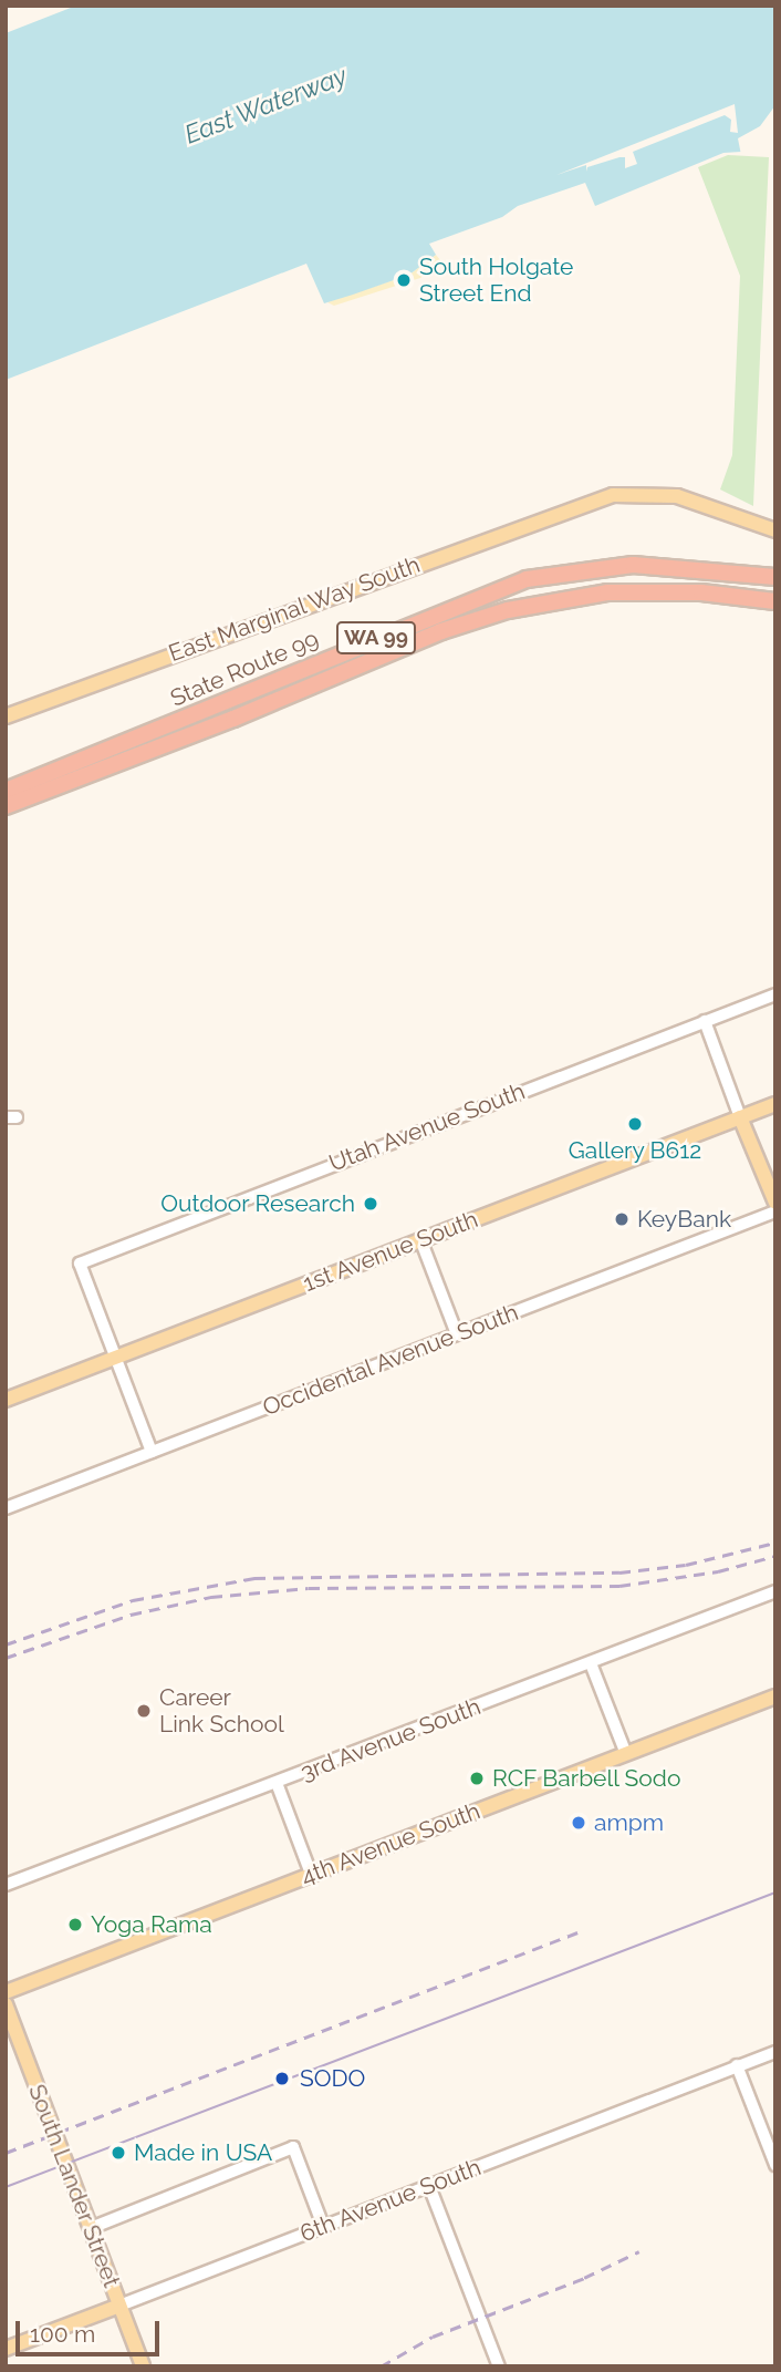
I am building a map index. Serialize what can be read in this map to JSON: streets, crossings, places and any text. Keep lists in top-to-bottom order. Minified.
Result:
{"streets":{"highway":["WA 99","State Route 99"],"main road":["East Marginal Way South","1st Avenue South","4th Avenue South","South Lander Street","6th Avenue South"],"street":["Utah Avenue South","Occidental Avenue South","3rd Avenue South"]},"crossings":[["Utah Avenue South","1st Avenue South"],["South Lander Street","6th Avenue South"]],"water":["East Waterway"],"places":["South Holgate Street End","Gallery B612","Outdoor Research","KeyBank","Career Link School","RCF Barbell Sodo","ampm","Yoga Rama","SODO","Made in USA"],"scale_bar":"100 m"}
